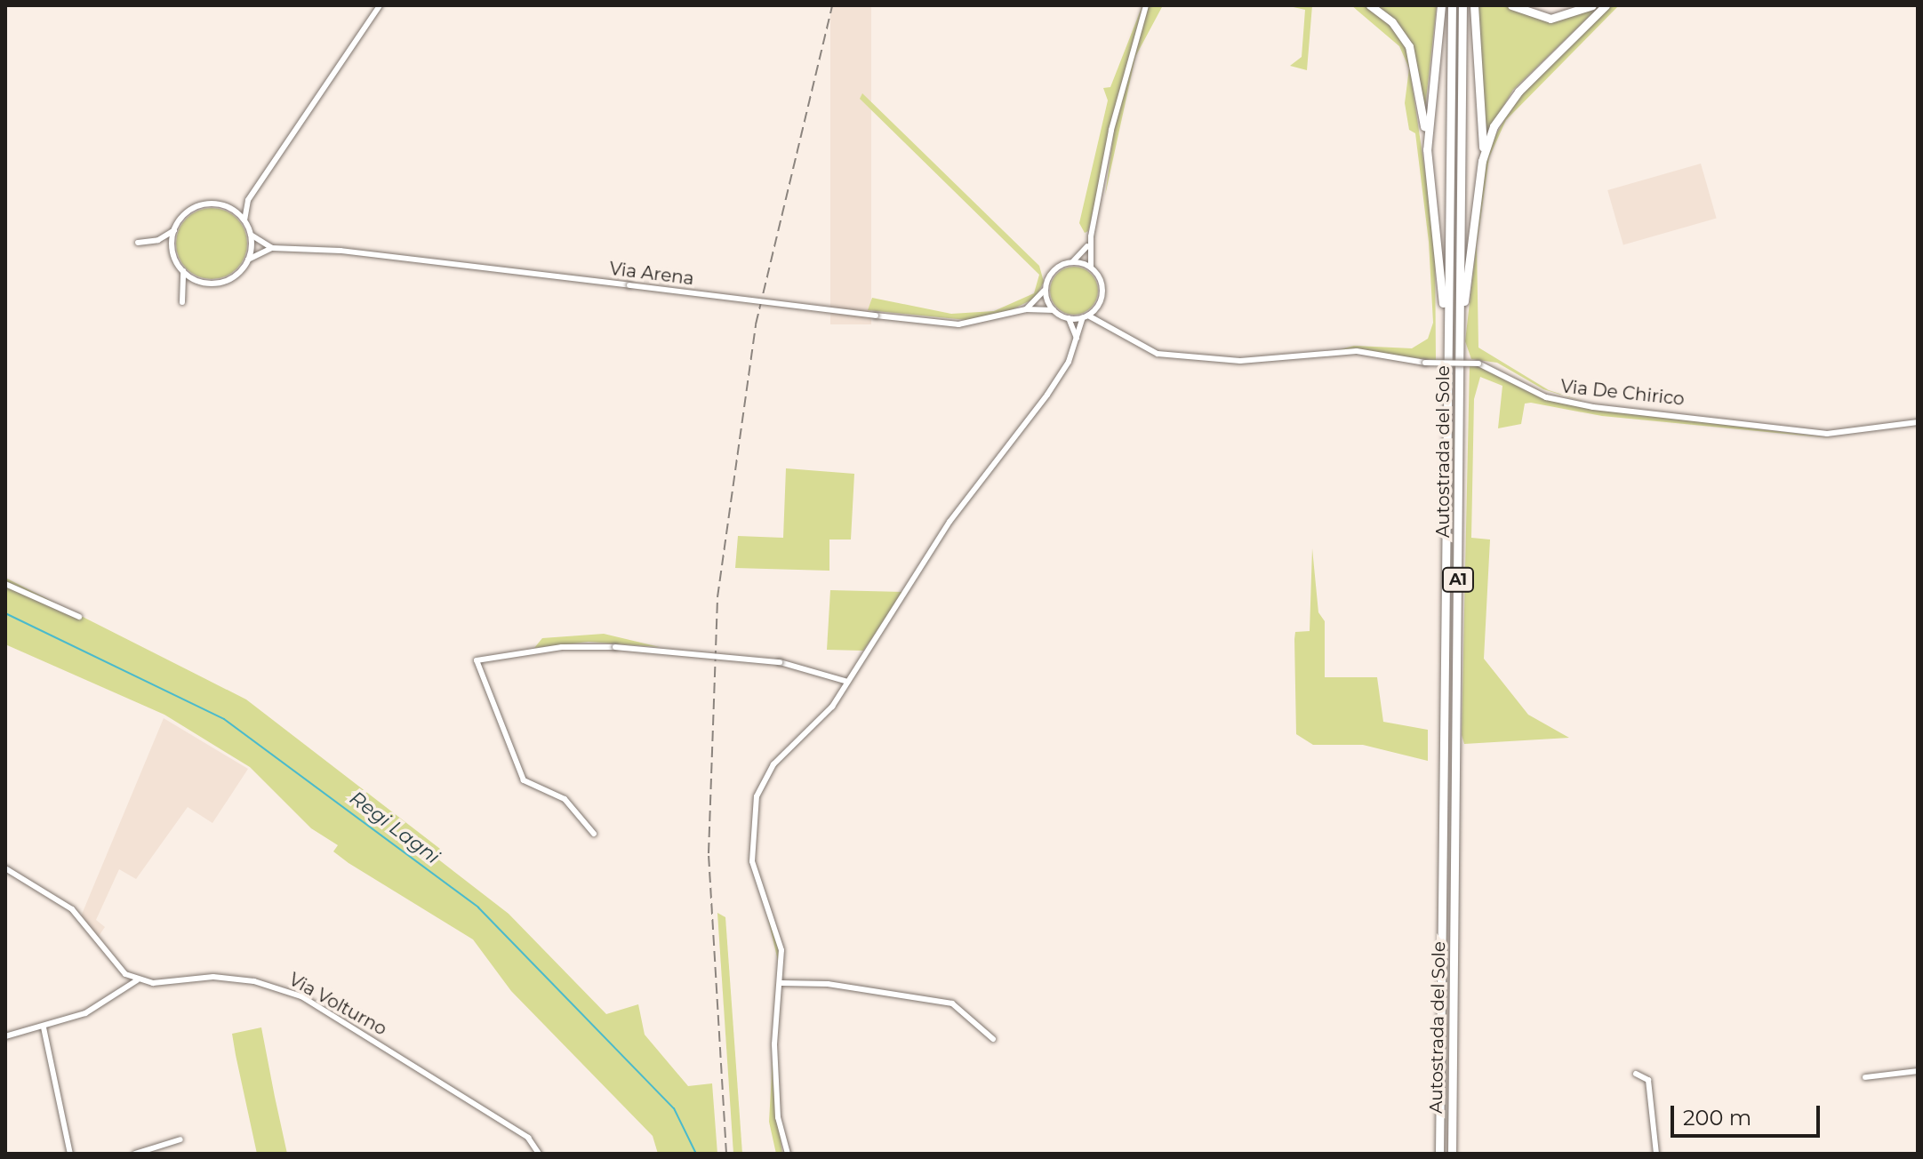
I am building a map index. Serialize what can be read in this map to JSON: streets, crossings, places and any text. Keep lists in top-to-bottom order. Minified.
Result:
{"streets":{"highway":["Autostrada del Sole","A1"],"street":["Via Arena","Via De Chirico","Via Volturno"]},"crossings":[["Via Arena","Via De Chirico"]],"water":["Regi Lagni"],"scale_bar":"200 m"}
